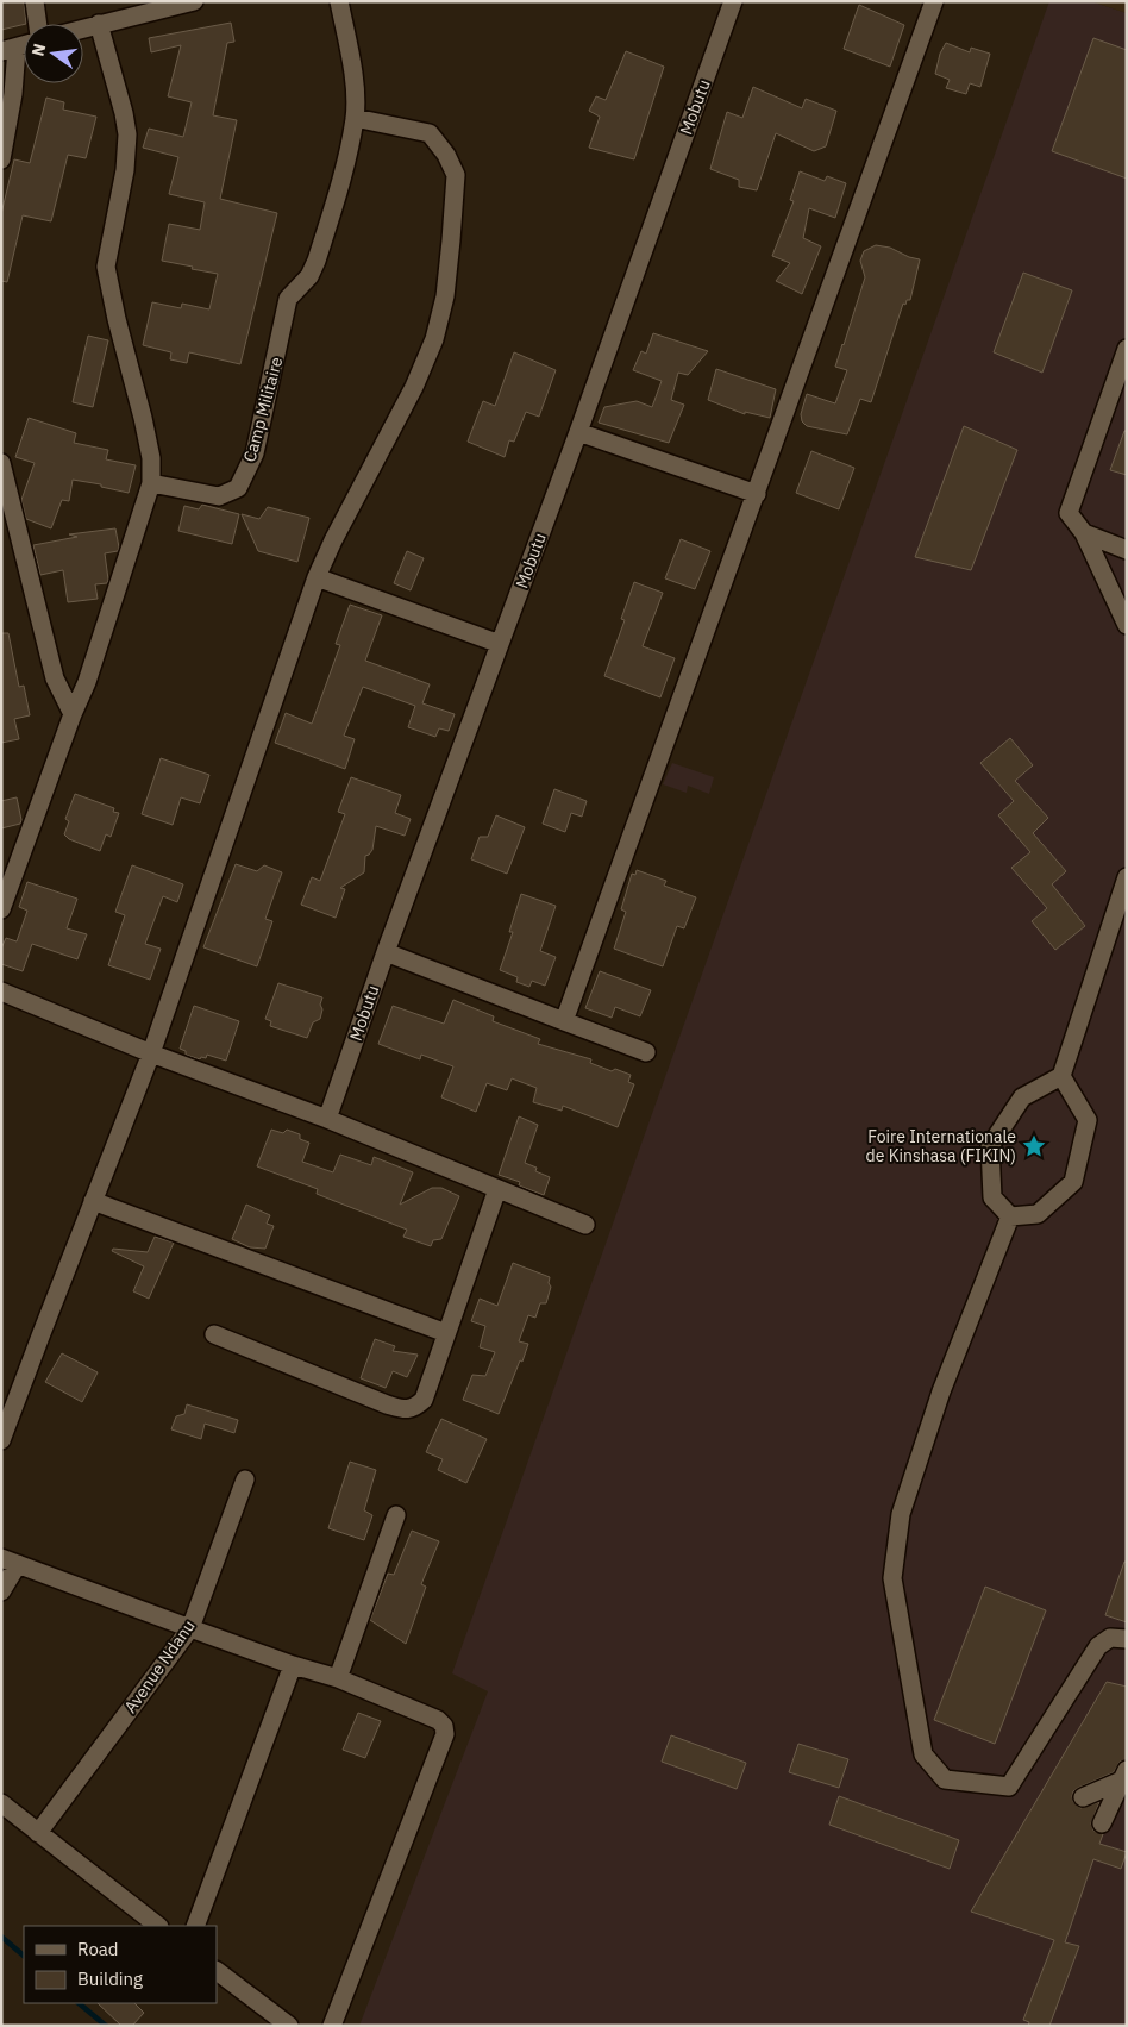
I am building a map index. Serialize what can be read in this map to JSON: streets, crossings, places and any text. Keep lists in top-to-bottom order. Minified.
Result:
{"streets":{"street":["Mobutu","Camp Militaire","Avenue Ndanu"]},"places":{"place":["Foire Internationale de Kinshasa (FIKIN)"]},"legend":["Road","Building"],"north":"left"}
